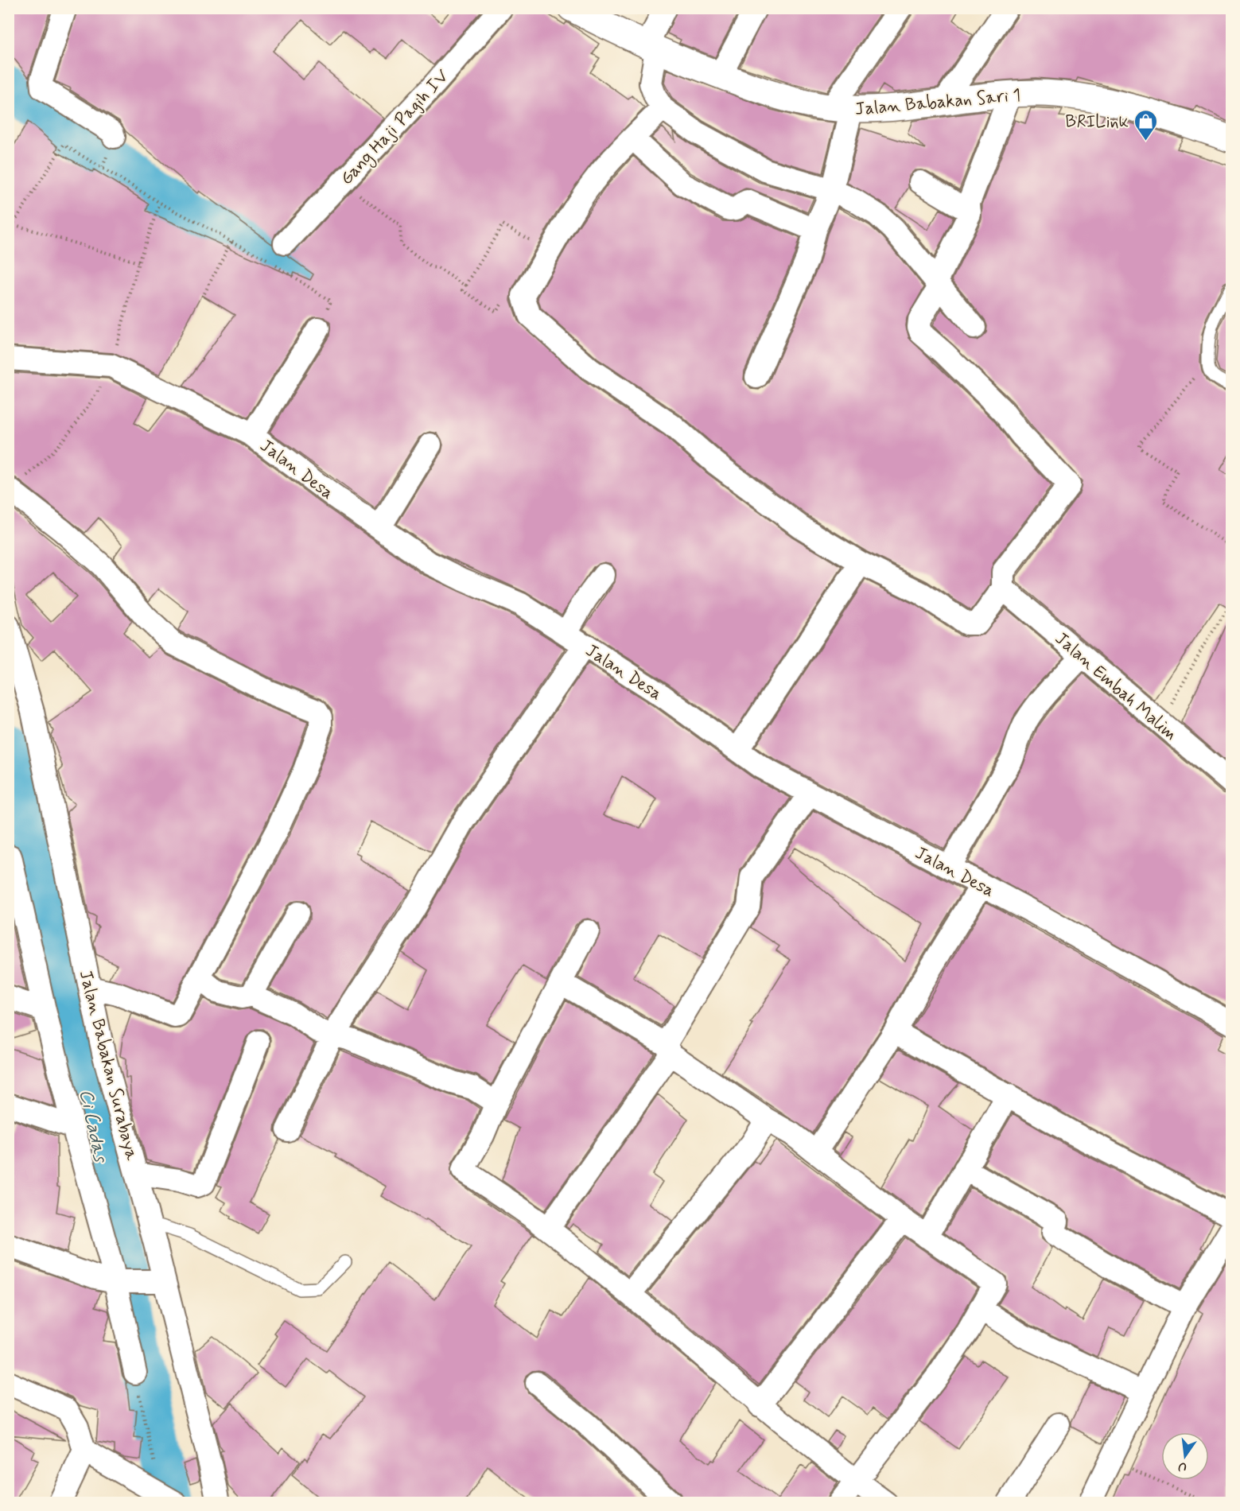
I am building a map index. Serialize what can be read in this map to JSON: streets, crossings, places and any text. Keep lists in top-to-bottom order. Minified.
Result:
{"streets":{"street":["Jalan Babakan Sari 1","Gang Haji Pagih IV","Jalan Desa","Jalan Embah Malim","Jalan Babakan Surabaya"]},"water":["Ci Cadas"],"places":{"shop":["BRILink"]},"north":"bottom"}
